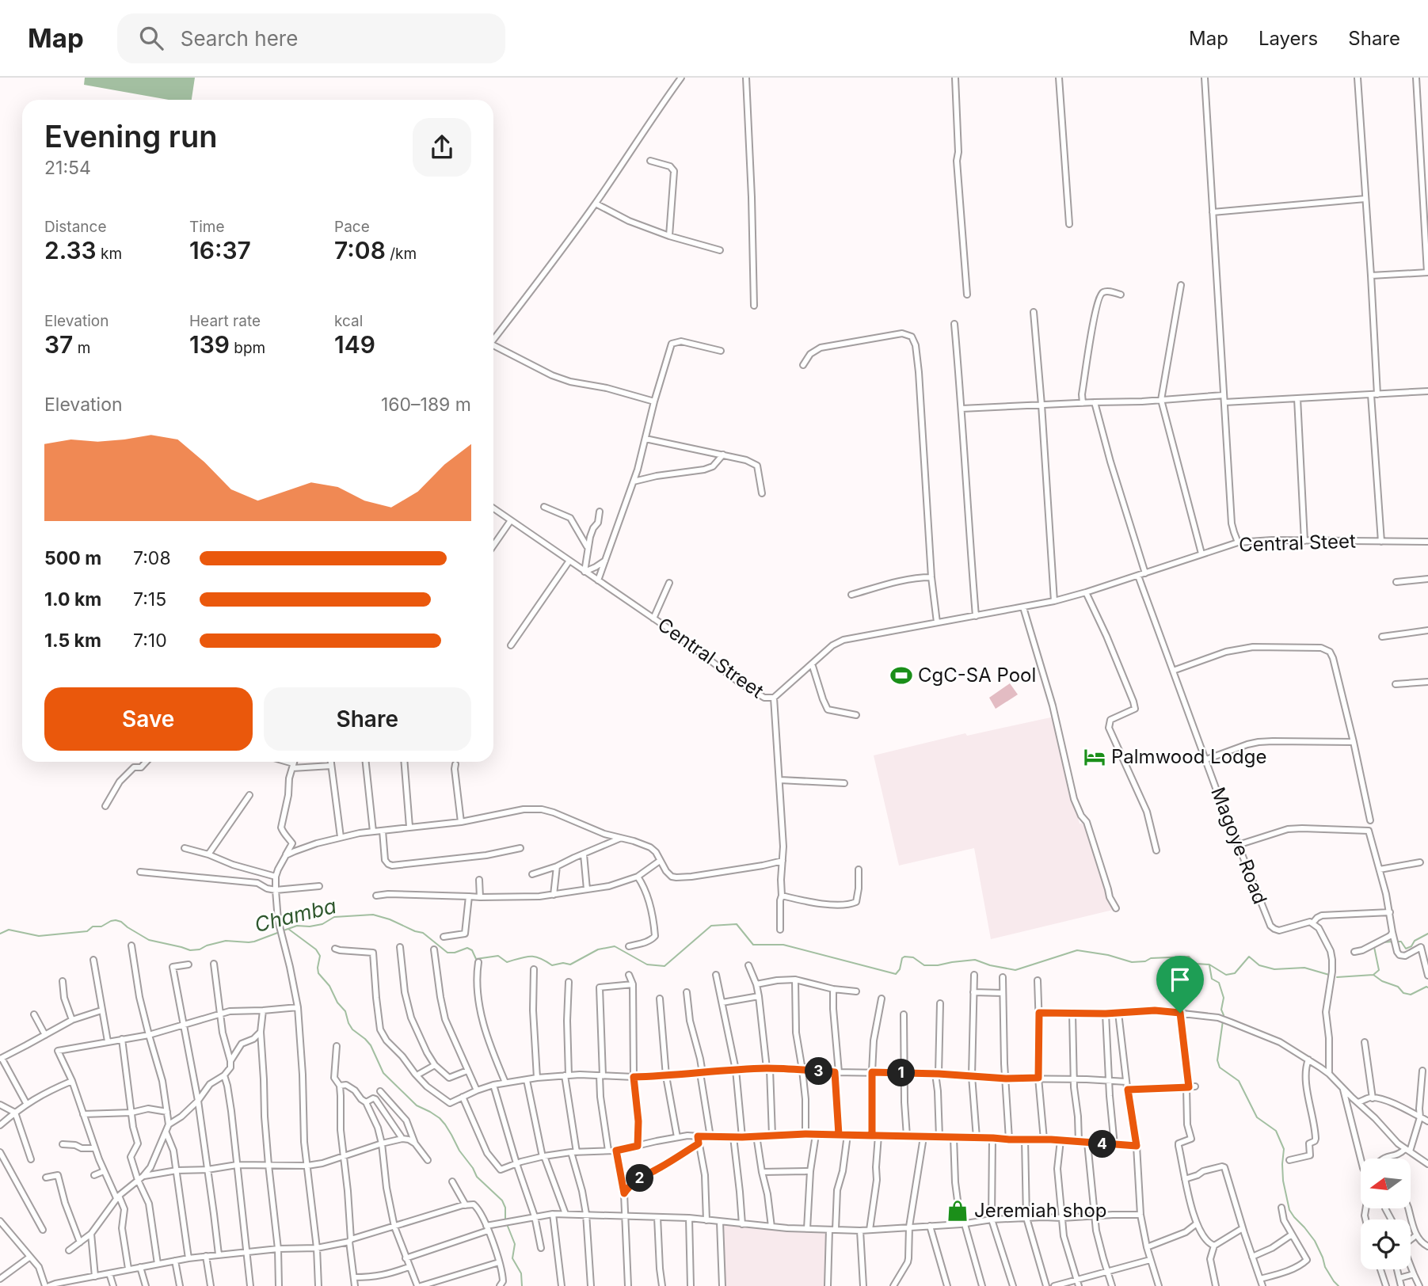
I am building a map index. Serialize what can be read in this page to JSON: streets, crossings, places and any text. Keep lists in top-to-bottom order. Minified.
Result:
{"streets":{"street":["Central Steet","Central Street","Magoye Road"]},"crossings":[["Central Steet","Central Street"],["Central Steet","Magoye Road"],["Central Street","Magoye Road"]],"water":["Chamba"],"places":{"sports":["CgC-SA Pool"],"hotel":["Palmwood Lodge"],"shop":["Jeremiah shop"]},"north":"left","page":{"header":"Map","search":"Search here","nav":["Map","Layers","Share"],"heading":["Evening run","21:54"],"stats":[["Distance","2.33 km"],["Time","16:37"],["Pace","7:08 /km"],["Elevation","37 m"],["Heart rate","139 bpm"],["kcal","149"]],"chart":["Elevation","160–189 m"],"list":[{"name":"500 m","note":"7:08"},{"name":"1.0 km","note":"7:15"},{"name":"1.5 km","note":"7:10"}],"buttons":["Save","Share"],"pins":["3","1","4","2"]}}
